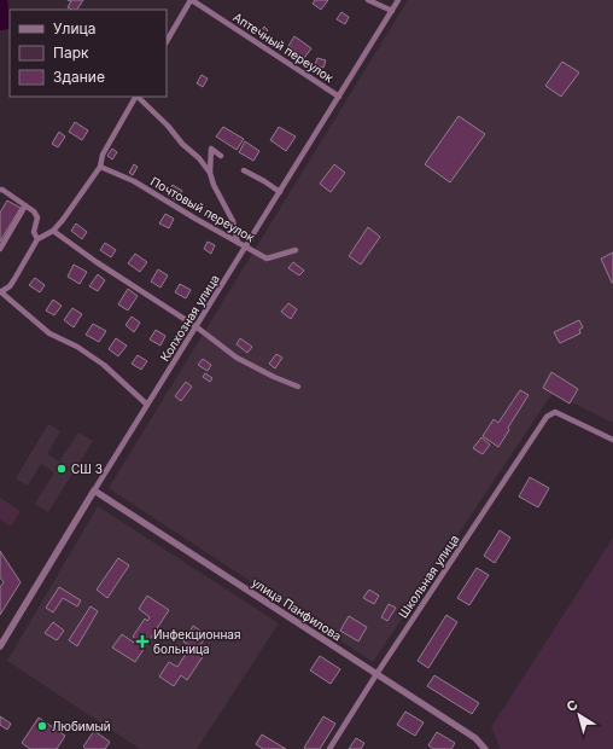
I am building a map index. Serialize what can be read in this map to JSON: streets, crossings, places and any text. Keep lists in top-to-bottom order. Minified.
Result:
{"streets":{"street":["Аптечный переулок","Почтовый переулок","Колхозная улица","Школьная улица","улица Панфилова"]},"crossings":[["Аптечный переулок","Колхозная улица"],["Почтовый переулок","Колхозная улица"],["Колхозная улица","улица Панфилова"],["Школьная улица","улица Панфилова"]],"places":{"other":["СШ 3","Любимый"],"health":["Инфекционная больница"]},"legend":["Улица","Парк","Здание"],"north":"top left"}
